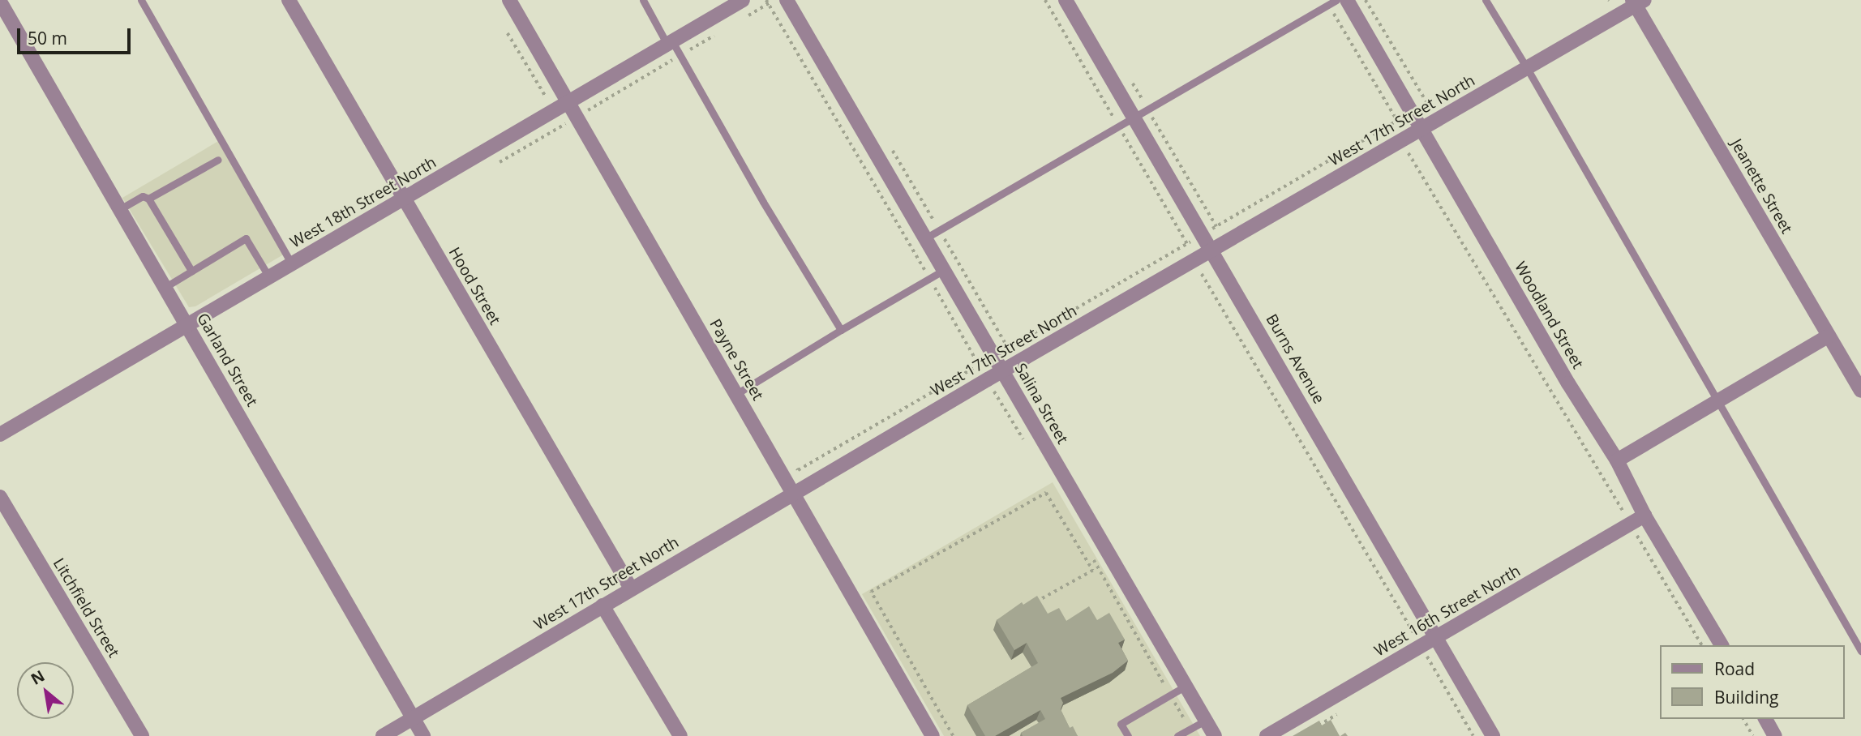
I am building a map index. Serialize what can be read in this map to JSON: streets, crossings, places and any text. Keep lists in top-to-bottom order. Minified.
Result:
{"streets":{"street":["West 17th Street North","Jeanette Street","West 18th Street North","Hood Street","Woodland Street","Burns Avenue","Garland Street","Payne Street","Salina Street","Litchfield Street","West 16th Street North"]},"crossings":[["West 17th Street North","Jeanette Street"],["West 17th Street North","Hood Street"],["West 17th Street North","Woodland Street"],["West 17th Street North","Burns Avenue"],["West 17th Street North","Garland Street"],["West 17th Street North","Payne Street"],["West 17th Street North","Salina Street"],["West 18th Street North","Hood Street"],["West 18th Street North","Garland Street"],["West 18th Street North","Payne Street"],["Woodland Street","West 16th Street North"],["Burns Avenue","West 16th Street North"]],"legend":["Road","Building"],"scale_bar":"50 m","north":"top left"}
